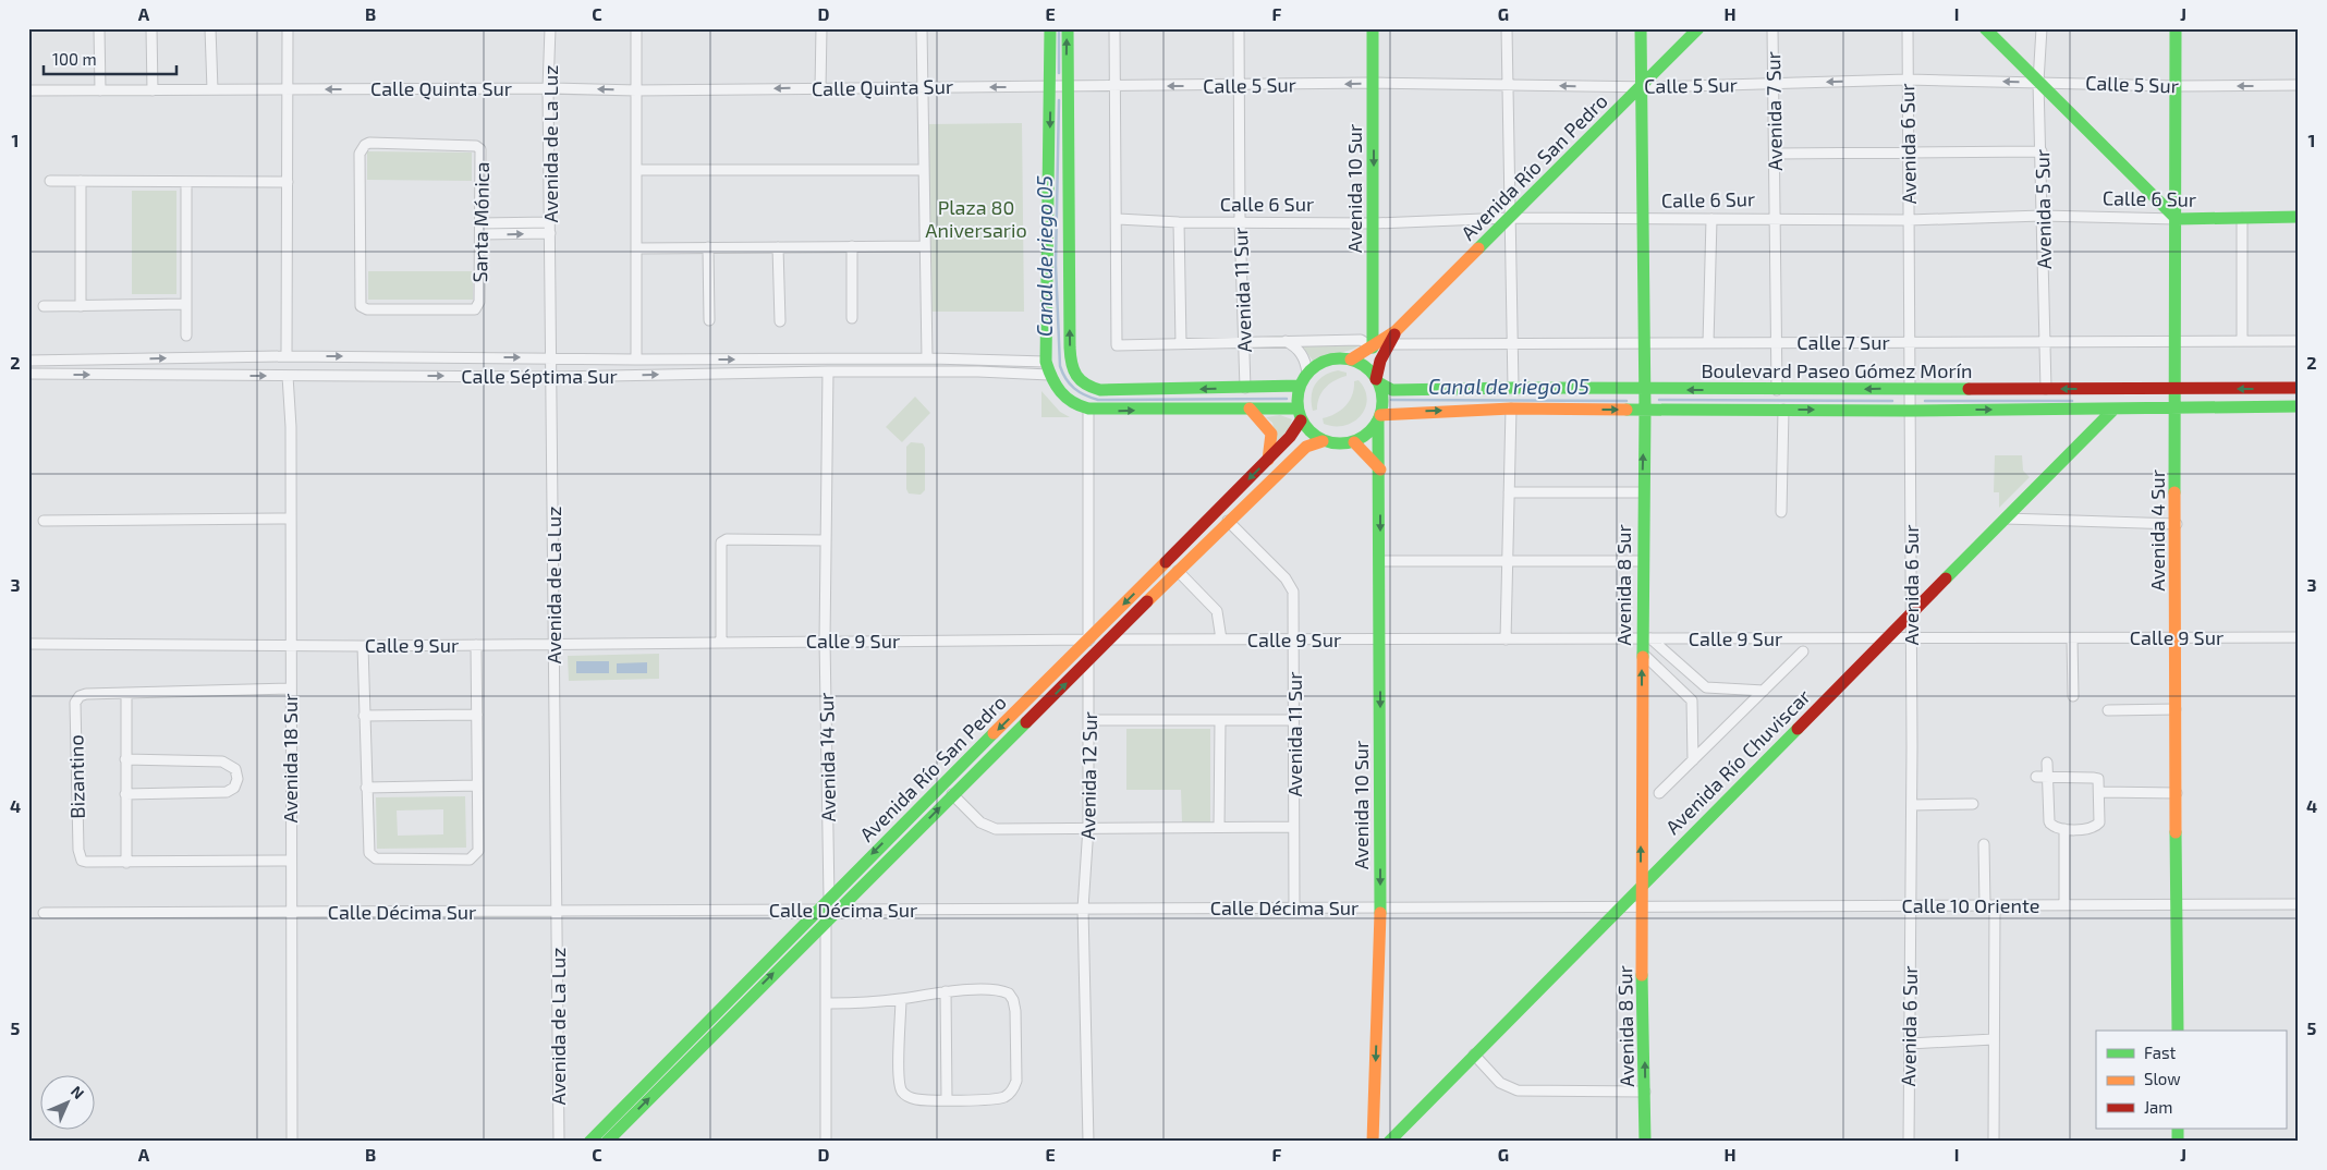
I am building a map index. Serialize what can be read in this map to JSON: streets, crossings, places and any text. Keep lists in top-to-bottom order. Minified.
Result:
{"streets":{"main road":["Avenida Río San Pedro","Avenida 10 Sur","Calle 6 Sur","Boulevard Paseo Gómez Morín","Avenida 4 Sur","Avenida 8 Sur","Avenida Río Chuviscar"],"street":["Calle 5 Sur","Calle Quinta Sur","Avenida 7 Sur","Avenida de La Luz","Avenida 6 Sur","Avenida 5 Sur","Santa Mónica","Avenida 11 Sur","Calle 7 Sur","Calle Séptima Sur","Calle 9 Sur","Avenida 14 Sur","Avenida 18 Sur","Avenida 12 Sur","Bizantino","Calle 10 Oriente","Calle Décima Sur"]},"crossings":[["Calle 5 Sur","Calle Quinta Sur"],["Calle 5 Sur","Avenida 7 Sur"],["Calle 5 Sur","Avenida 6 Sur"],["Calle 5 Sur","Avenida Río San Pedro"],["Calle 5 Sur","Avenida 10 Sur"],["Calle 5 Sur","Avenida 5 Sur"],["Calle 5 Sur","Avenida 11 Sur"],["Calle 5 Sur","Avenida 4 Sur"],["Calle 5 Sur","Avenida 8 Sur"],["Calle Quinta Sur","Avenida de La Luz"],["Avenida 7 Sur","Calle 6 Sur"],["Avenida 7 Sur","Calle 7 Sur"],["Avenida 7 Sur","Boulevard Paseo Gómez Morín"],["Avenida de La Luz","Calle Séptima Sur"],["Avenida de La Luz","Calle 9 Sur"],["Avenida de La Luz","Calle Décima Sur"],["Avenida 6 Sur","Calle 6 Sur"],["Avenida 6 Sur","Calle 7 Sur"],["Avenida 6 Sur","Boulevard Paseo Gómez Morín"],["Avenida 6 Sur","Calle 9 Sur"],["Avenida 6 Sur","Avenida Río Chuviscar"],["Avenida 6 Sur","Calle 10 Oriente"],["Avenida Río San Pedro","Avenida 10 Sur"],["Avenida Río San Pedro","Calle 6 Sur"],["Avenida Río San Pedro","Avenida 11 Sur"],["Avenida Río San Pedro","Calle 7 Sur"],["Avenida Río San Pedro","Boulevard Paseo Gómez Morín"],["Avenida Río San Pedro","Avenida 8 Sur"],["Avenida Río San Pedro","Calle 9 Sur"],["Avenida Río San Pedro","Avenida 14 Sur"],["Avenida Río San Pedro","Avenida 12 Sur"],["Avenida Río San Pedro","Calle Décima Sur"],["Avenida 10 Sur","Calle 6 Sur"],["Avenida 10 Sur","Calle 9 Sur"],["Avenida 10 Sur","Calle Décima Sur"],["Calle 6 Sur","Avenida 5 Sur"],["Calle 6 Sur","Avenida 11 Sur"],["Calle 6 Sur","Avenida 4 Sur"],["Calle 6 Sur","Avenida 8 Sur"],["Avenida 5 Sur","Calle 7 Sur"],["Avenida 5 Sur","Boulevard Paseo Gómez Morín"],["Avenida 11 Sur","Calle 9 Sur"],["Avenida 11 Sur","Calle Décima Sur"],["Calle 7 Sur","Avenida 4 Sur"],["Calle 7 Sur","Avenida 8 Sur"],["Boulevard Paseo Gómez Morín","Avenida 4 Sur"],["Boulevard Paseo Gómez Morín","Avenida 8 Sur"],["Boulevard Paseo Gómez Morín","Avenida Río Chuviscar"],["Calle Séptima Sur","Avenida 14 Sur"],["Calle Séptima Sur","Avenida 18 Sur"],["Avenida 4 Sur","Calle 9 Sur"],["Avenida 4 Sur","Calle 10 Oriente"],["Avenida 8 Sur","Calle 9 Sur"],["Avenida 8 Sur","Avenida Río Chuviscar"],["Avenida 8 Sur","Calle 10 Oriente"],["Avenida 8 Sur","Calle Décima Sur"],["Calle 9 Sur","Avenida 14 Sur"],["Calle 9 Sur","Avenida 18 Sur"],["Calle 9 Sur","Avenida Río Chuviscar"],["Calle 9 Sur","Avenida 12 Sur"],["Avenida 14 Sur","Calle Décima Sur"],["Avenida 18 Sur","Bizantino"],["Avenida 18 Sur","Calle Décima Sur"],["Avenida Río Chuviscar","Calle Décima Sur"],["Avenida 12 Sur","Calle Décima Sur"],["Calle 10 Oriente","Calle Décima Sur"]],"one_way":["Calle Quinta Sur","Avenida 10 Sur","Calle Séptima Sur","Avenida 8 Sur"],"water":["Canal de riego 05"],"parks":["Plaza 80 Aniversario"],"legend":["Fast","Slow","Jam"],"scale_bar":"100 m","north":"top right","grid":{"columns":["A","B","C","D","E","F","G","H","I","J"],"rows":["1","2","3","4","5"]}}
